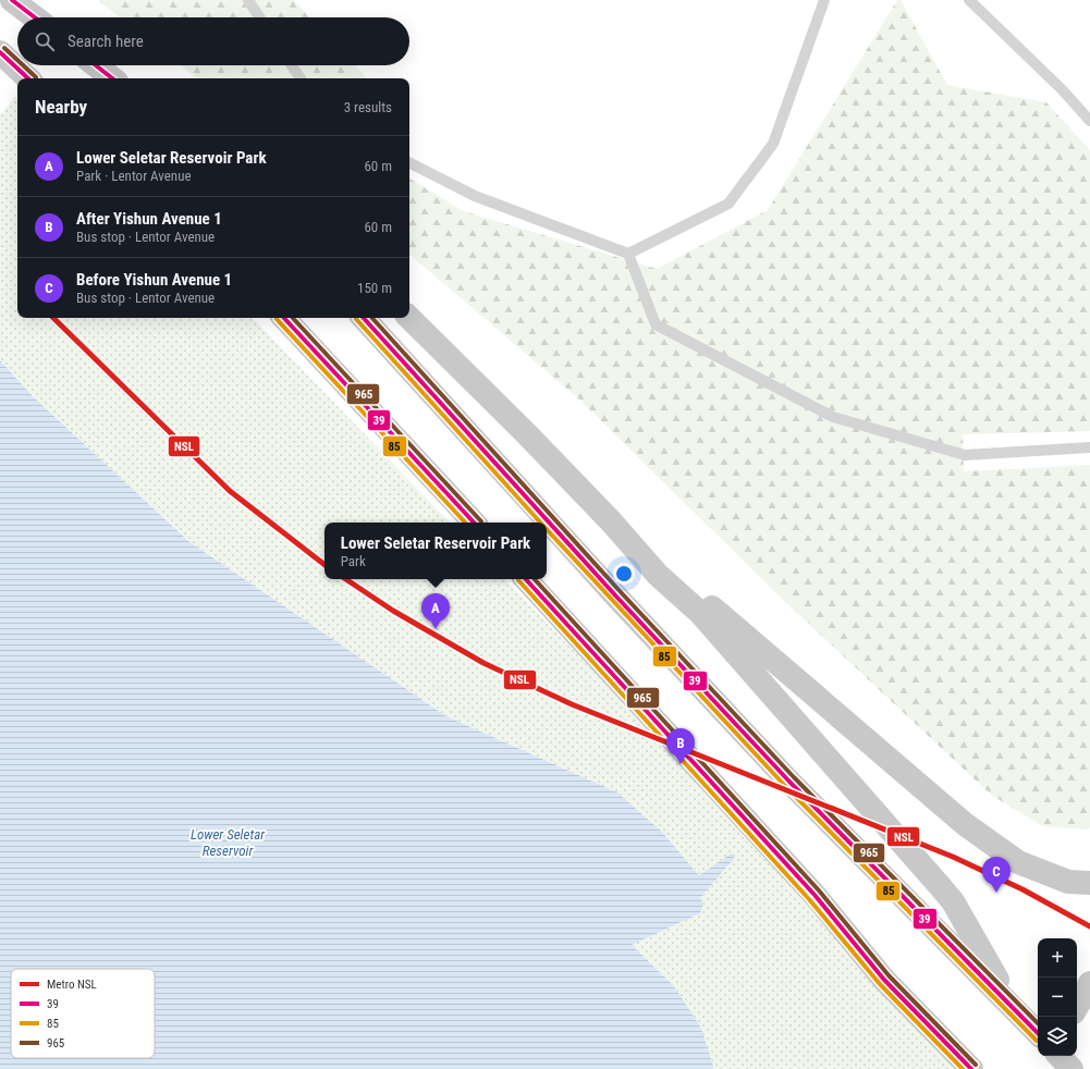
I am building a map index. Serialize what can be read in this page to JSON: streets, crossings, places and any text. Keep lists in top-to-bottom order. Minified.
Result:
{"water":["Lower Seletar Reservoir"],"lines":["transit line 39","transit line 965","metro line NSL","transit line 85"],"legend":["Metro NSL","39","85","965"],"page":{"search":"Search here","heading":["Nearby","3 results"],"list":[{"mark":"A","name":"Lower Seletar Reservoir Park","note":"Park · Lentor Avenue","value":"60 m"},{"mark":"B","name":"After Yishun Avenue 1","note":"Bus stop · Lentor Avenue","value":"60 m"},{"mark":"C","name":"Before Yishun Avenue 1","note":"Bus stop · Lentor Avenue","value":"150 m"}],"popup":["Lower Seletar Reservoir Park","Park"],"pins":["A","B","C"],"map_buttons":["+","−"]}}
